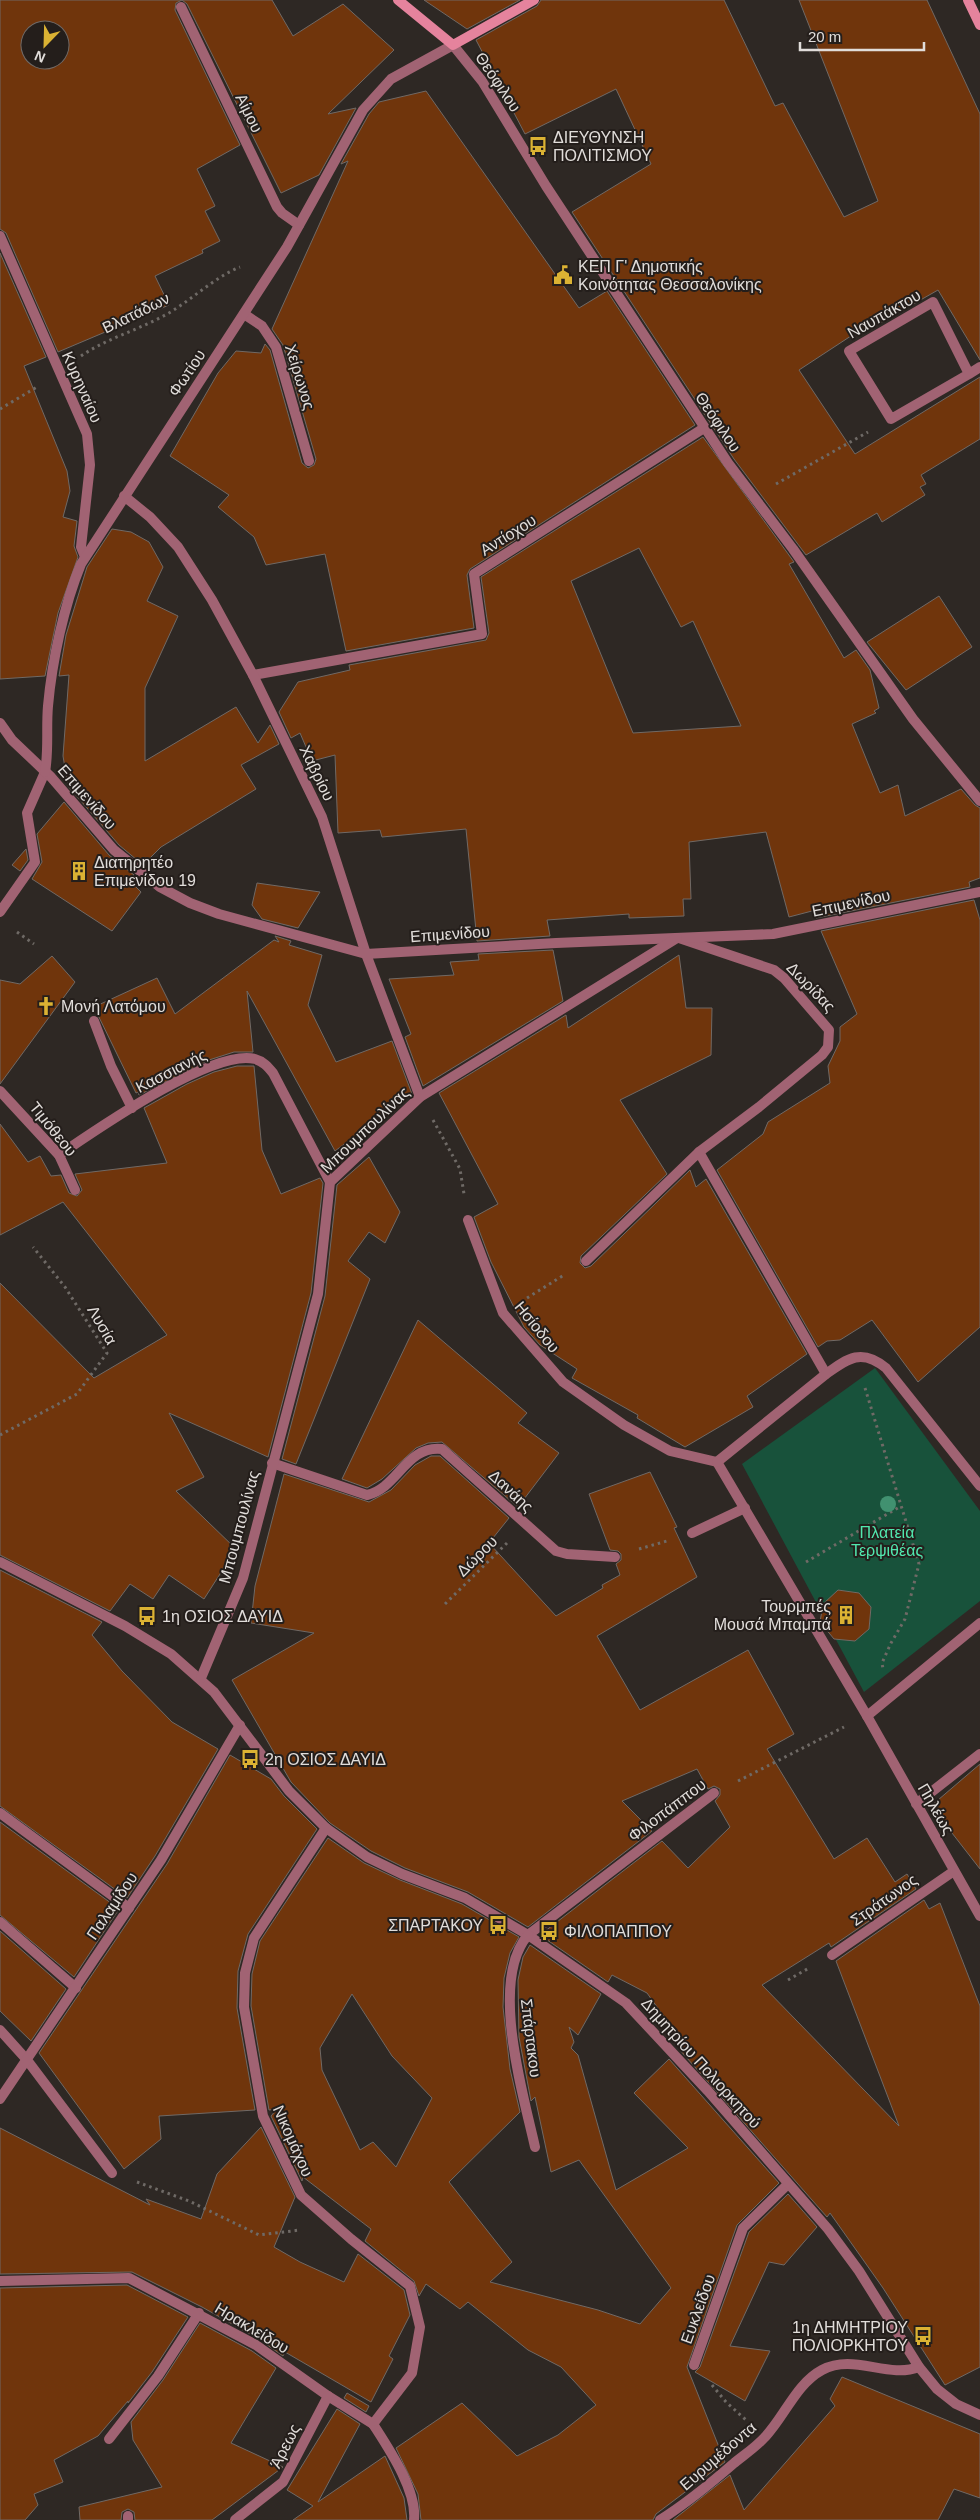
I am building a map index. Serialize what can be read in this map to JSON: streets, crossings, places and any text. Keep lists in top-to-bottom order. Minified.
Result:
{"streets":{"street":["Θεόφιλου","Αίμου","Ναυπάκτου","Φωτίου","Χείρωνος","Κυρηναίου","Αντίοχου","Χαβρίου","Επιμενίδου","Δωρίδας","Κασσιανής","Τιμόθεου","Μπουμπουλίνας","Ησίοδου","Δανάης","Πηλέως","Φιλοπάππου","Στράτωνος","Παλαμίδου","Σπάρτακου","Δημητρίου Πολιορκητού","Νικομάχου","Ευκλείδου","Ηρακλείδου","Άρεως","Ευρυμέδοντα"],"path":["Βλατάδων","Λυσία","Δώρου"]},"crossings":[["Θεόφιλου","Φωτίου"],["Θεόφιλου","Αντίοχου"],["Αίμου","Φωτίου"],["Βλατάδων","Κυρηναίου"],["Φωτίου","Χείρωνος"],["Φωτίου","Κυρηναίου"],["Φωτίου","Χαβρίου"],["Φωτίου","Επιμενίδου"],["Αντίοχου","Χαβρίου"],["Χαβρίου","Επιμενίδου"],["Χαβρίου","Μπουμπουλίνας"],["Επιμενίδου","Δωρίδας"],["Επιμενίδου","Μπουμπουλίνας"],["Δωρίδας","Μπουμπουλίνας"],["Κασσιανής","Τιμόθεου"],["Κασσιανής","Μπουμπουλίνας"],["Μπουμπουλίνας","Δανάης"],["Μπουμπουλίνας","Δημητρίου Πολιορκητού"],["Δανάης","Δώρου"],["Πηλέως","Στράτωνος"],["Φιλοπάππου","Σπάρτακου"],["Φιλοπάππου","Δημητρίου Πολιορκητού"],["Παλαμίδου","Δημητρίου Πολιορκητού"],["Σπάρτακου","Δημητρίου Πολιορκητού"],["Δημητρίου Πολιορκητού","Νικομάχου"],["Δημητρίου Πολιορκητού","Ευκλείδου"],["Δημητρίου Πολιορκητού","Ευρυμέδοντα"],["Νικομάχου","Ηρακλείδου"],["Ευκλείδου","Ευρυμέδοντα"],["Ηρακλείδου","Άρεως"]],"parks":["Πλατεία Τερψιθέας"],"places":{"bus stop":["ΔΙΕΥΘΥΝΣΗ ΠΟΛΙΤΙΣΜΟΥ","1η ΟΣΙΟΣ ΔΑΥΙΔ","2η ΟΣΙΟΣ ΔΑΥΙΔ","ΣΠΑΡΤΑΚΟΥ","ΦΙΛΟΠΑΠΠΟΥ","1η ΔΗΜΗΤΡΙΟΥ ΠΟΛΙΟΡΚΗΤΟΥ"],"public building":["ΚΕΠ Γ' Δημοτικής Κοινότητας Θεσσαλονίκης"],"building":["Διατηρητέο Επιμενίδου 19","Τουρμπές Μουσά Μπαμπά"],"church":["Μονή Λατόμου"]},"scale_bar":"20 m","north":"bottom left"}
